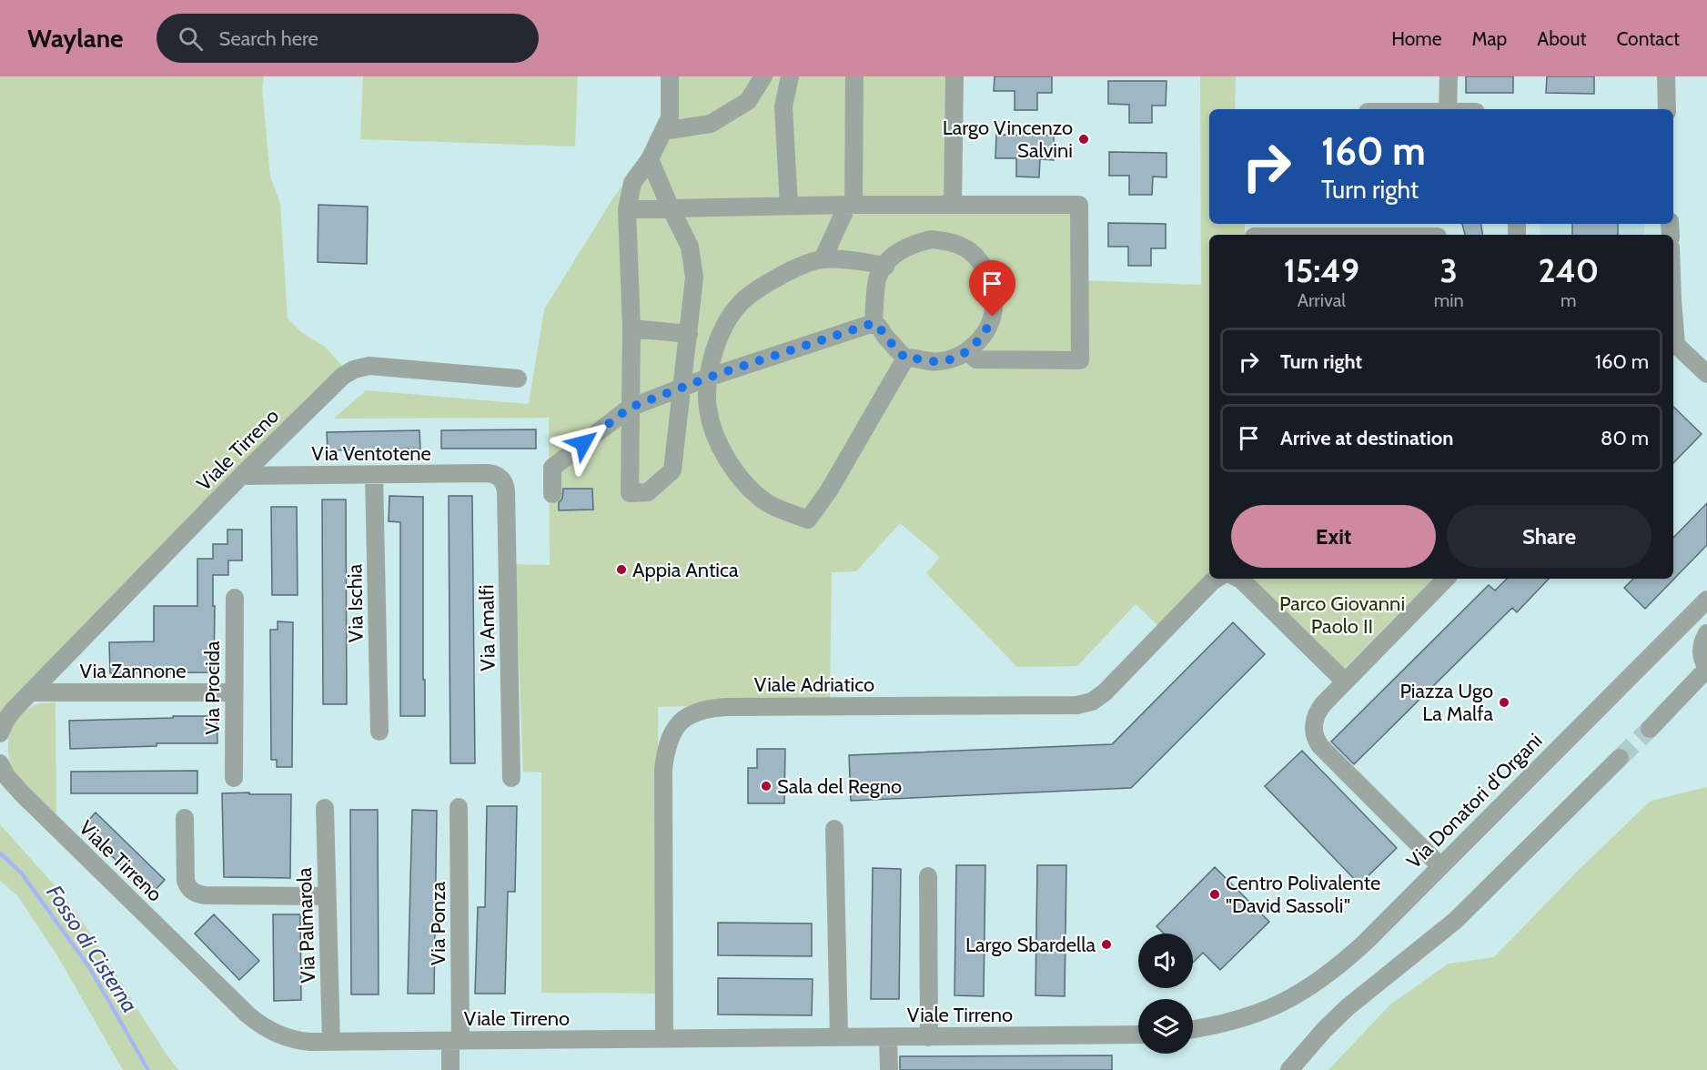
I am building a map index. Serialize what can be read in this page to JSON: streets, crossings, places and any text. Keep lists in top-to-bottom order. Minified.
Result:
{"streets":{"street":["Viale Tirreno","Via Ventotene","Via Ischia","Via Amalfi","Via Zannone","Viale Adriatico","Via Procida","Via Donatori d'Organi","Via Ponza","Via Palmarola"]},"crossings":[["Viale Tirreno","Via Ventotene"],["Viale Tirreno","Via Zannone"],["Viale Tirreno","Viale Adriatico"],["Viale Tirreno","Via Ponza"],["Viale Tirreno","Via Palmarola"],["Via Ventotene","Via Ischia"],["Via Ventotene","Via Amalfi"],["Via Zannone","Via Procida"]],"water":["Fosso di Cisterna"],"parks":["Parco Giovanni Paolo II"],"places":["Largo Vincenzo Salvini","Appia Antica","Piazza Ugo La Malfa","Sala del Regno","Centro Polivalente \"David Sassoli\"","Largo Sbardella"],"page":{"header":"Waylane","search":"Search here","nav":["Home","Map","About","Contact"],"turn":["160 m","Turn right"],"eta":["15:49","Arrival","3","min","240","m"],"list":[{"name":"Turn right","value":"160 m"},{"name":"Arrive at destination","value":"80 m"}],"buttons":["Exit","Share"]}}
